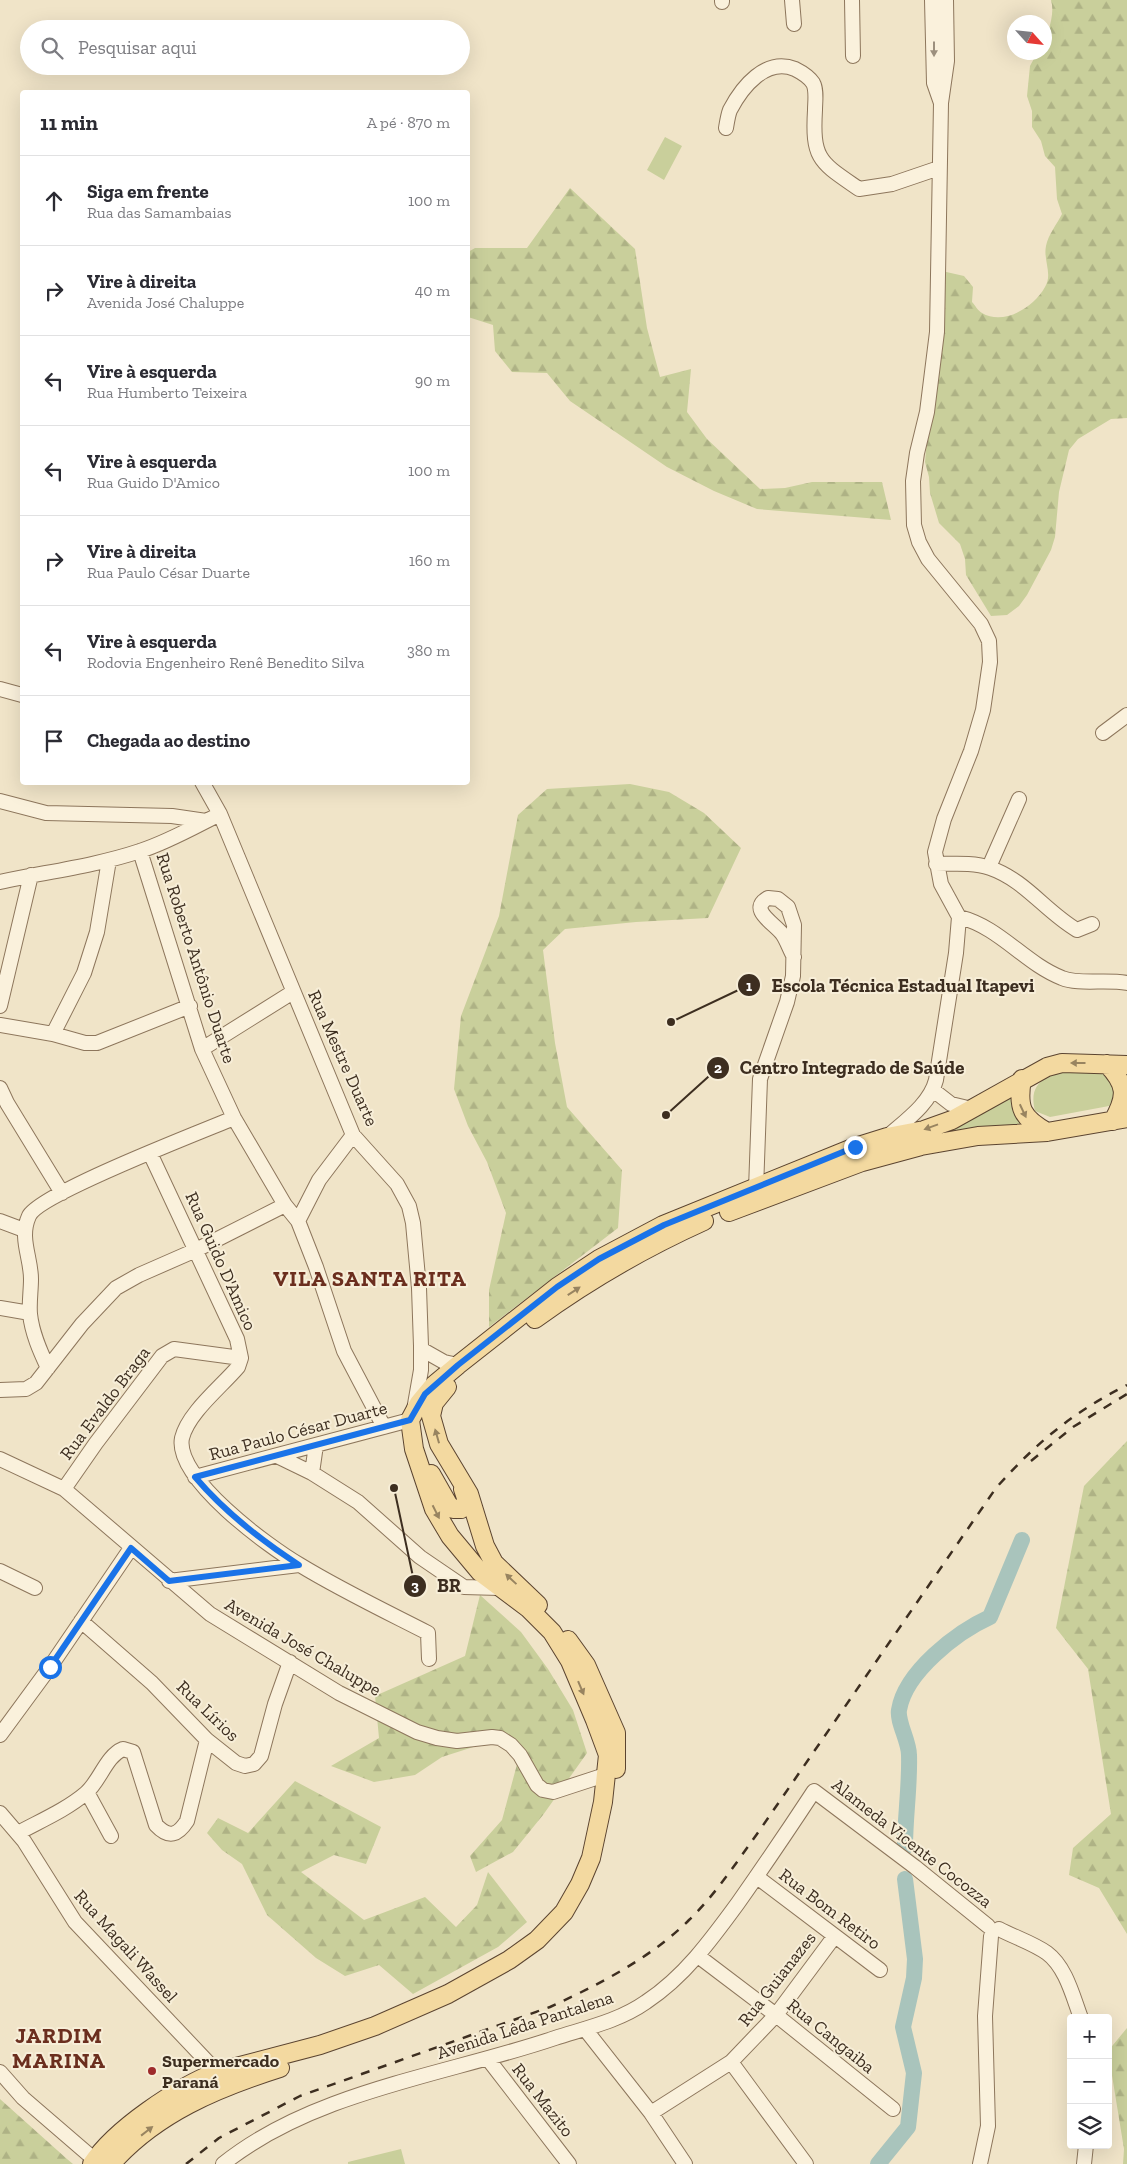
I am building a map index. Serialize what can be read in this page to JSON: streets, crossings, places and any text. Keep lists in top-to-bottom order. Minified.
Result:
{"streets":{"street":["Rua Roberto Antônio Duarte","Rua Mestre Duarte","Rua Guido D'Amico","Rua Evaldo Braga","Rua Paulo César Duarte","Avenida José Chaluppe","Rua Lírios","Alameda Vicente Cocozza","Rua Bom Retiro","Rua Magali Wassel","Rua Guianazes","Avenida Lêda Pantalena","Rua Cangaiba","Rua Mazito"]},"crossings":[["Rua Roberto Antônio Duarte","Rua Paulo César Duarte"],["Rua Mestre Duarte","Rua Paulo César Duarte"],["Rua Guido D'Amico","Rua Evaldo Braga"],["Rua Guido D'Amico","Rua Paulo César Duarte"],["Rua Evaldo Braga","Avenida José Chaluppe"],["Avenida José Chaluppe","Rua Lírios"],["Alameda Vicente Cocozza","Avenida Lêda Pantalena"],["Rua Bom Retiro","Rua Guianazes"],["Rua Bom Retiro","Avenida Lêda Pantalena"],["Rua Guianazes","Rua Cangaiba"],["Avenida Lêda Pantalena","Rua Cangaiba"],["Avenida Lêda Pantalena","Rua Mazito"]],"districts":["VILA SANTA RITA","JARDIM MARINA"],"places":["Escola Técnica Estadual Itapevi","Centro Integrado de Saúde","BR","Supermercado Paraná"],"north":"bottom right","page":{"search":"Pesquisar aqui","heading":["11 min","A pé · 870 m"],"list":[["Siga em frente","Rua das Samambaias","100 m"],["Vire à direita","Avenida José Chaluppe","40 m"],["Vire à esquerda","Rua Humberto Teixeira","90 m"],["Vire à esquerda","Rua Guido D'Amico","100 m"],["Vire à direita","Rua Paulo César Duarte","160 m"],["Vire à esquerda","Rodovia Engenheiro Renê Benedito Silva","380 m"],"Chegada ao destino"],"map_buttons":["+","−"]}}
